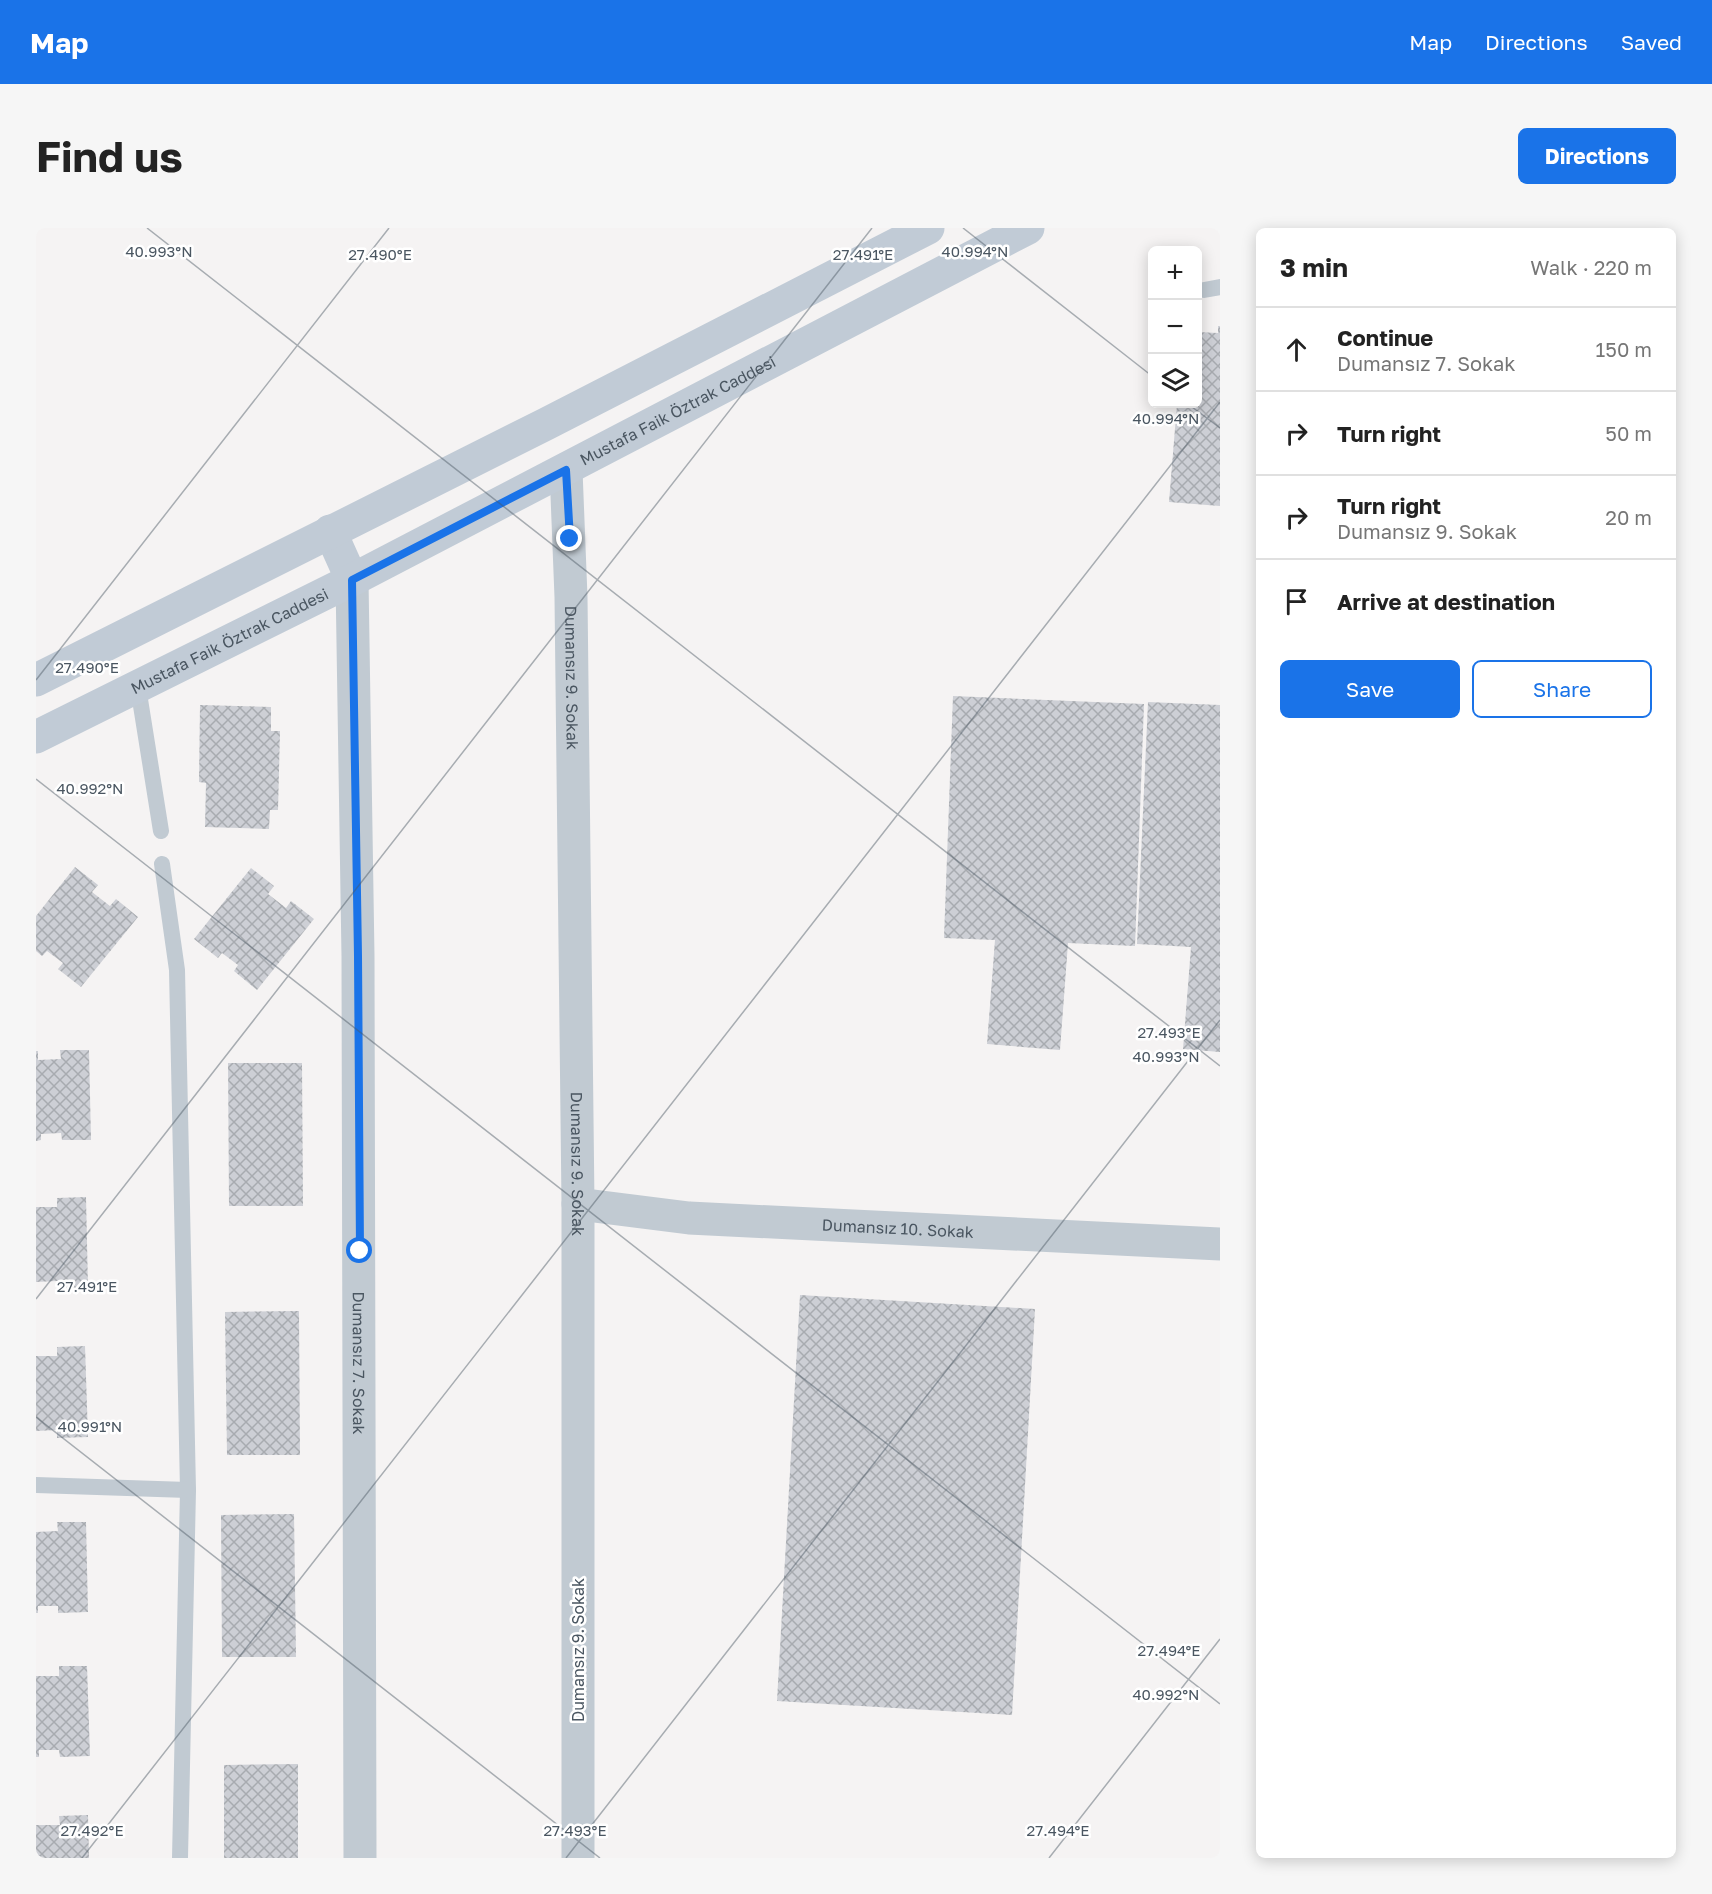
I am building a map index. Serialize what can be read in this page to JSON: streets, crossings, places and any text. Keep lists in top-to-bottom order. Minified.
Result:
{"streets":{"street":["Mustafa Faik Öztrak Caddesi","Dumansız 9. Sokak","Dumansız 10. Sokak","Dumansız 7. Sokak"]},"crossings":[["Mustafa Faik Öztrak Caddesi","Dumansız 9. Sokak"],["Mustafa Faik Öztrak Caddesi","Dumansız 7. Sokak"],["Dumansız 9. Sokak","Dumansız 10. Sokak"]],"page":{"header":"Map","nav":["Map","Directions","Saved"],"buttons":["Directions",["Save","Share"]],"title":"Find us","heading":["3 min","Walk · 220 m"],"map_buttons":["+","−"],"list":[["Continue","Dumansız 7. Sokak","150 m"],["Turn right","50 m"],["Turn right","Dumansız 9. Sokak","20 m"],"Arrive at destination"]},"coordinates":["40.993°N","40.994°N","27.490°E","27.491°E","40.992°N","27.493°E","40.991°N","27.494°E","27.492°E"]}
